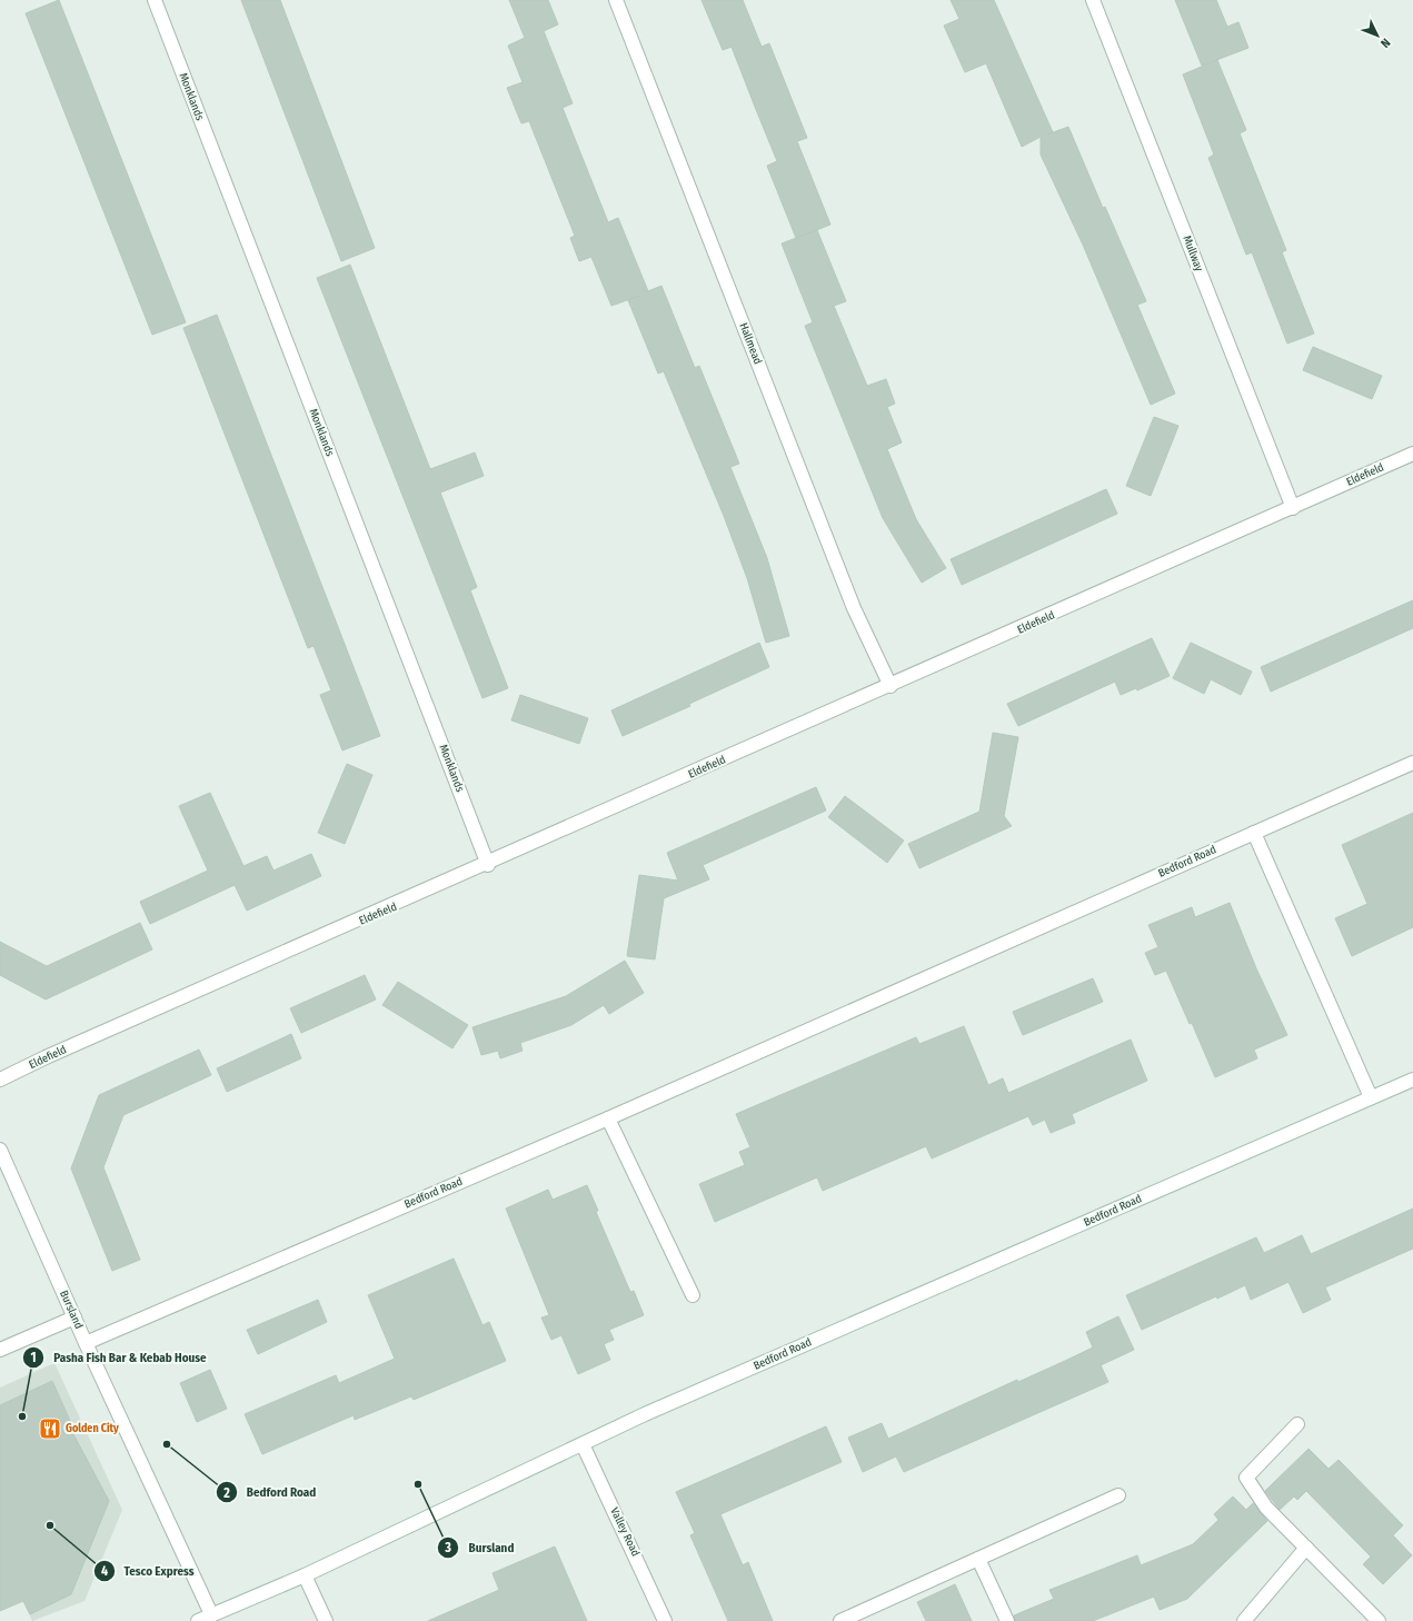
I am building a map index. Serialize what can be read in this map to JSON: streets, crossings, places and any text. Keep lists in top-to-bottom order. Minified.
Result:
{"streets":{"street":["Monklands","Mullway","Hallmead","Eldefield","Bedford Road","Bursland","Valley Road"]},"crossings":[["Monklands","Eldefield"],["Mullway","Eldefield"],["Hallmead","Eldefield"],["Bedford Road","Bursland"],["Bedford Road","Valley Road"]],"places":{"other":["Pasha Fish Bar & Kebab House","Bedford Road","Bursland","Tesco Express"],"restaurant":["Golden City"]},"north":"bottom right"}
